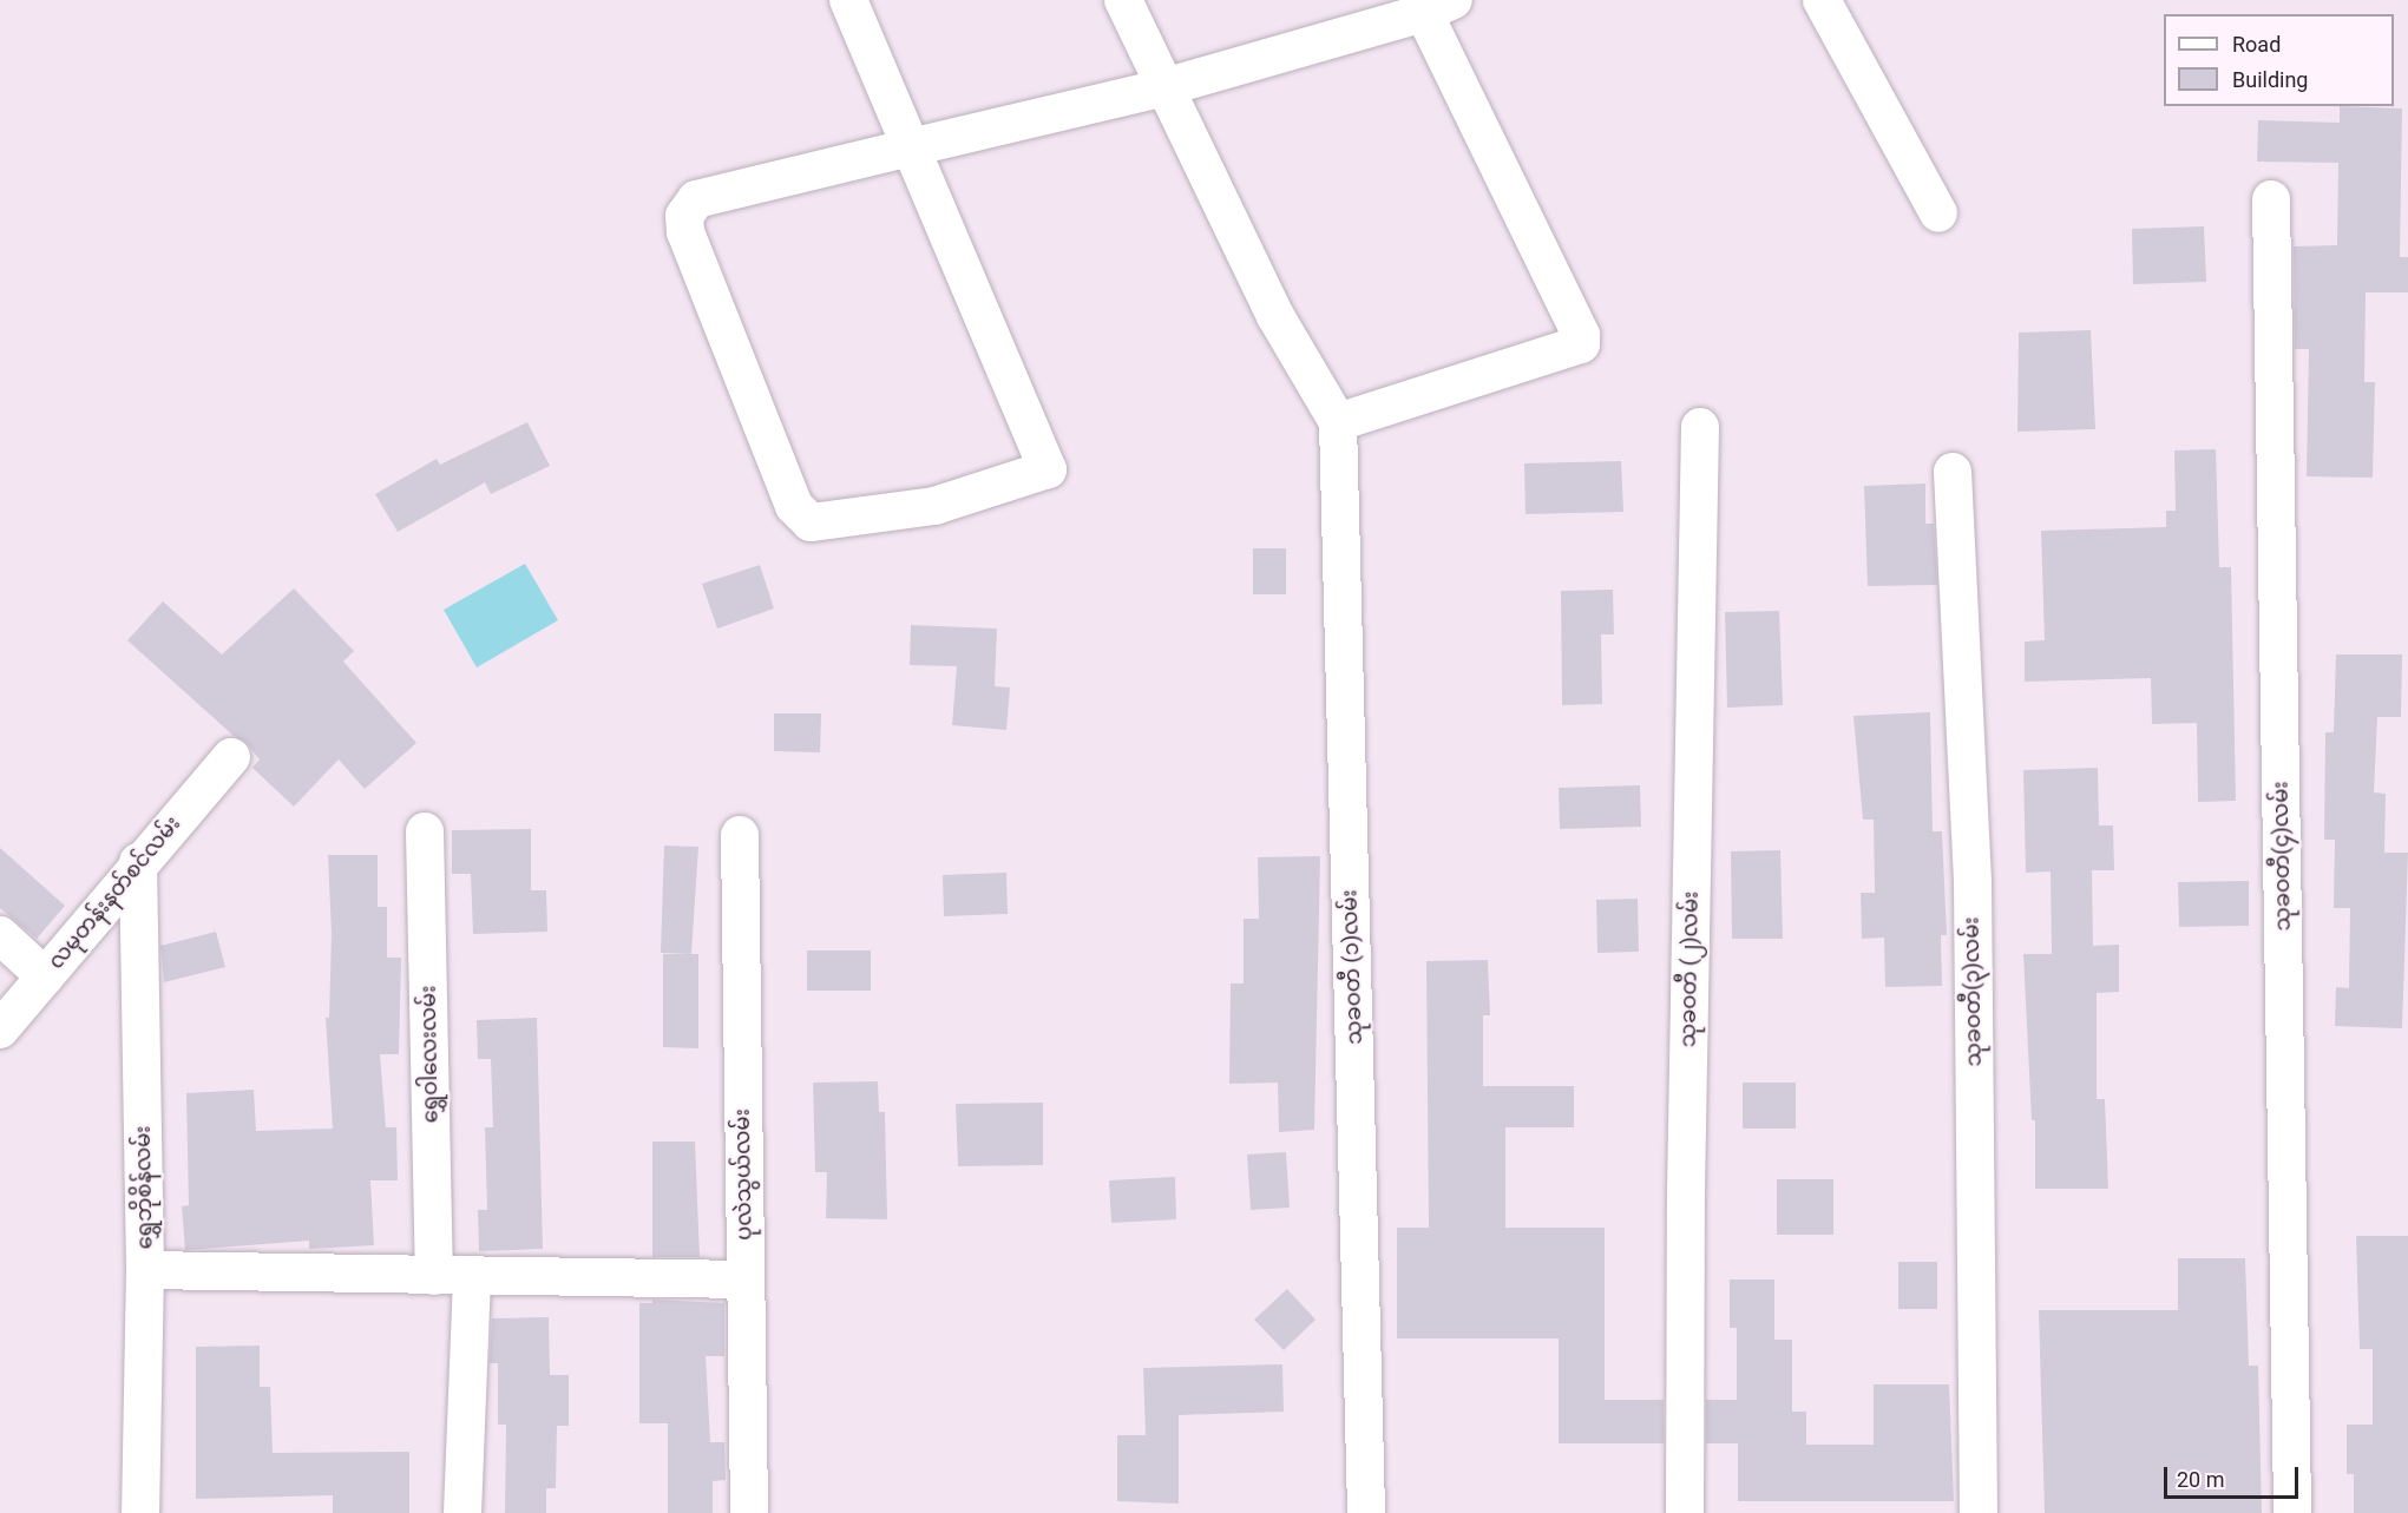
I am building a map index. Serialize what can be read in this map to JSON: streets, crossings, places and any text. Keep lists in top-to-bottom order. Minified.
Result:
{"streets":{"street":["သုခဝတီ(၄)လမ်း","လမုတန်းနတ်စင်လမ်း","သုခဝတီ (၁)လမ်း","သုခဝတီ (၂)လမ်း","သုခဝတီ(၃)လမ်း","ရွှေဝါလေးလမ်း","ပုလဲသွယ်လမ်း","ရွှေဘိုစိန်လမ်း"]},"crossings":[["လမုတန်းနတ်စင်လမ်း","ရွှေဘိုစိန်လမ်း"]],"legend":["Road","Building"],"scale_bar":"20 m"}
